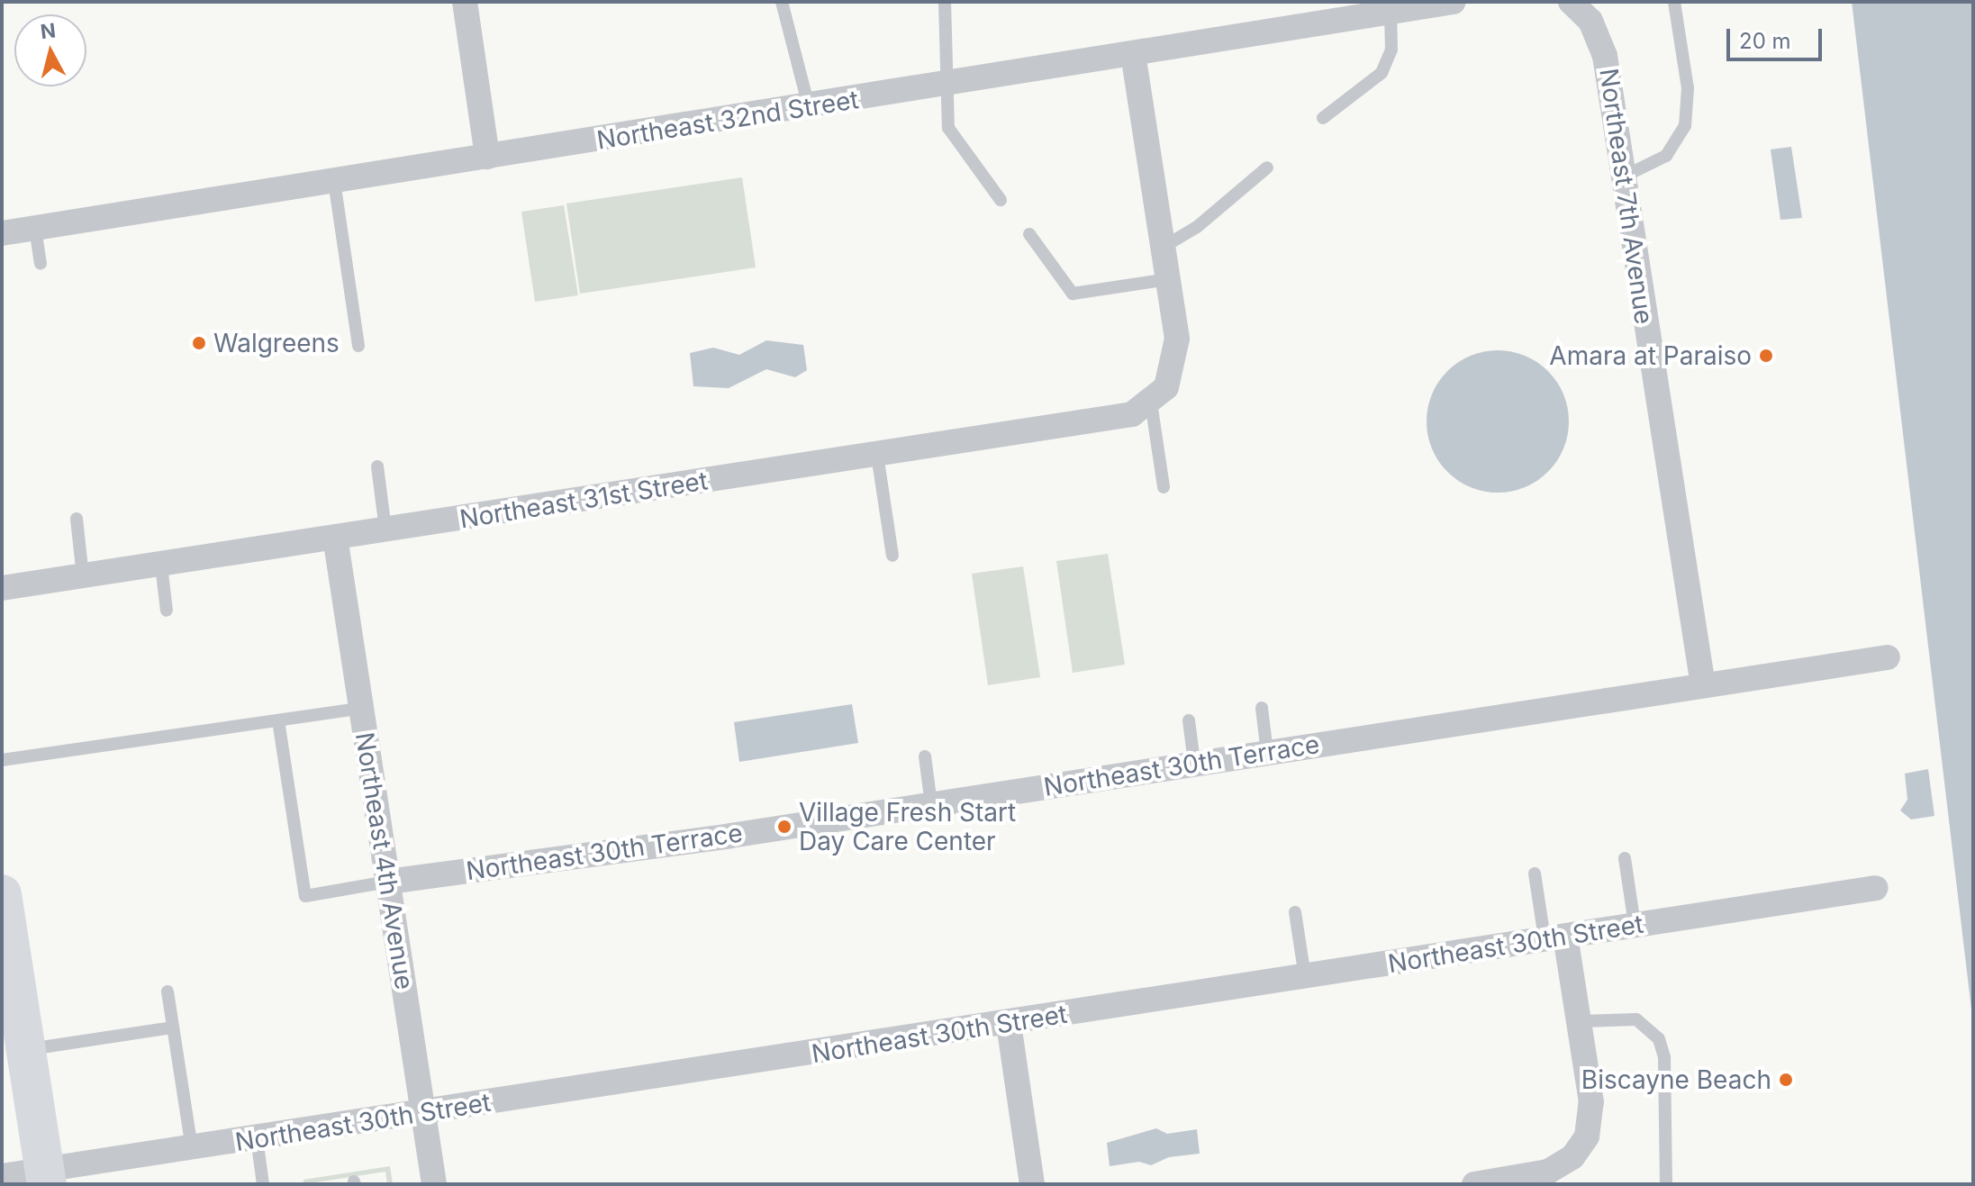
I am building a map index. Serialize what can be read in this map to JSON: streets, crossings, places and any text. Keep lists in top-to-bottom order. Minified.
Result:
{"streets":{"street":["Northeast 32nd Street","Northeast 7th Avenue","Northeast 31st Street","Northeast 30th Terrace","Northeast 4th Avenue","Northeast 30th Street"]},"crossings":[["Northeast 7th Avenue","Northeast 30th Terrace"],["Northeast 31st Street","Northeast 4th Avenue"],["Northeast 30th Terrace","Northeast 4th Avenue"],["Northeast 4th Avenue","Northeast 30th Street"]],"places":["Walgreens","Amara at Paraiso","Village Fresh Start Day Care Center","Biscayne Beach"],"scale_bar":"20 m","north":"top"}
